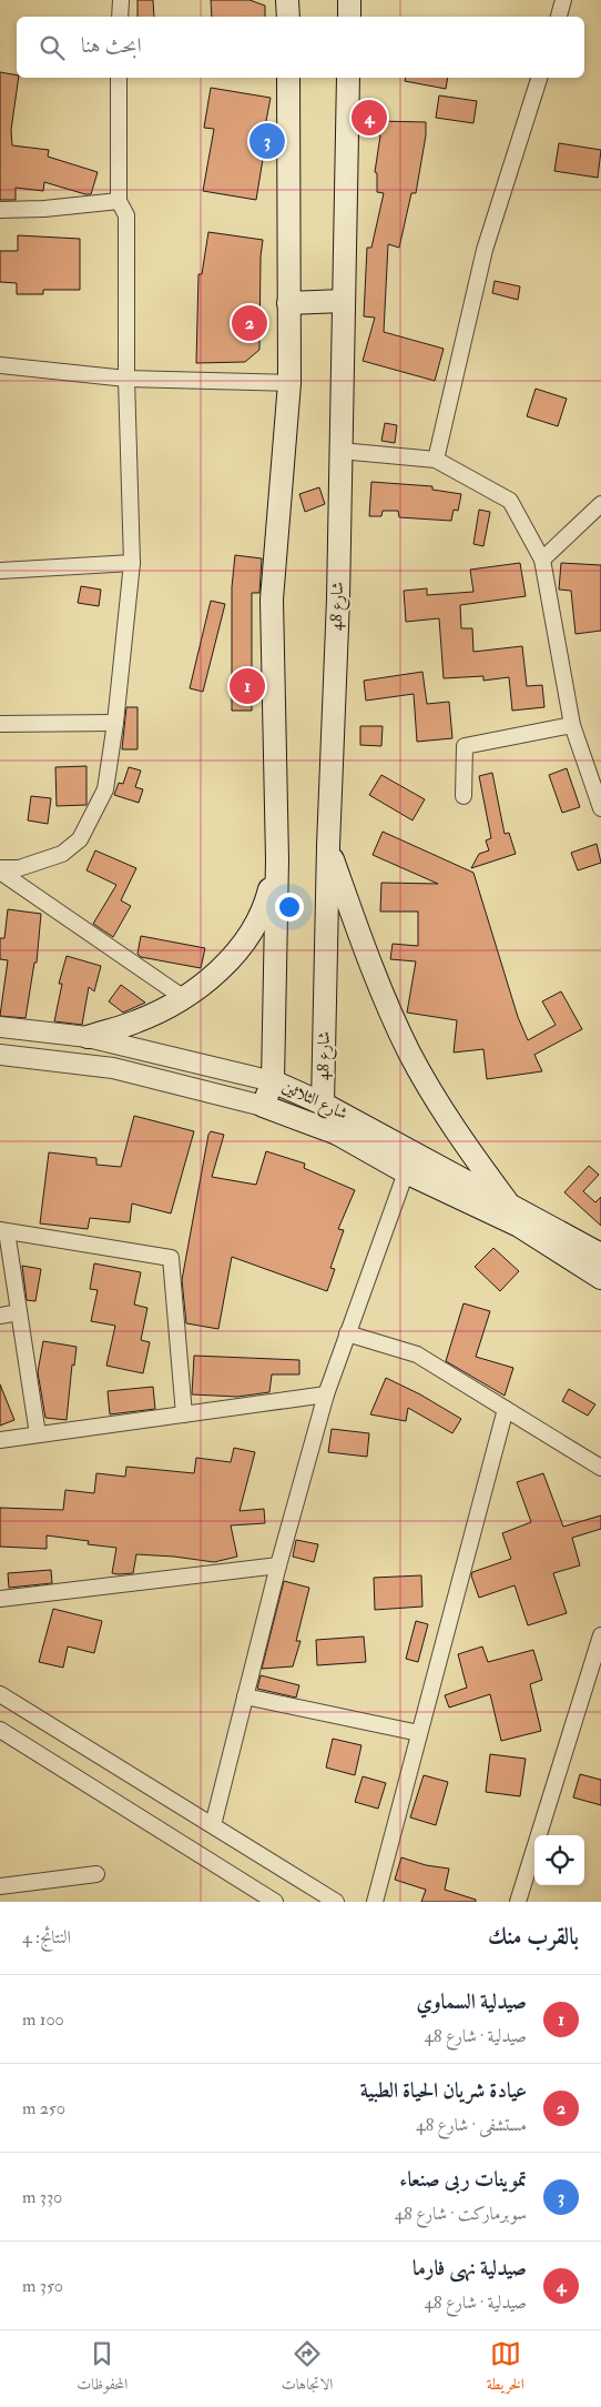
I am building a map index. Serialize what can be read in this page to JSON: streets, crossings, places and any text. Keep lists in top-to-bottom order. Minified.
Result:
{"streets":{"main road":["شارع 48","شارع الثلاثين"]},"crossings":[["شارع 48","شارع الثلاثين"]],"page":{"search":"ابحث هنا","pins":["4","3","2","1"],"heading":["بالقرب منك","النتائج: 4"],"list":[{"mark":"1","name":"صيدلية السماوي","note":"صيدلية · شارع 48","value":"100 m"},{"mark":"2","name":"عيادة شريان الحياة الطبية","note":"مستشفى · شارع 48","value":"250 m"},{"mark":"3","name":"تموينات ربى صنعاء","note":"سوبرماركت · شارع 48","value":"330 m"},{"mark":"4","name":"صيدلية نهى فارما","note":"صيدلية · شارع 48","value":"350 m"}],"nav":["الخريطة","الاتجاهات","المحفوظات"]}}
